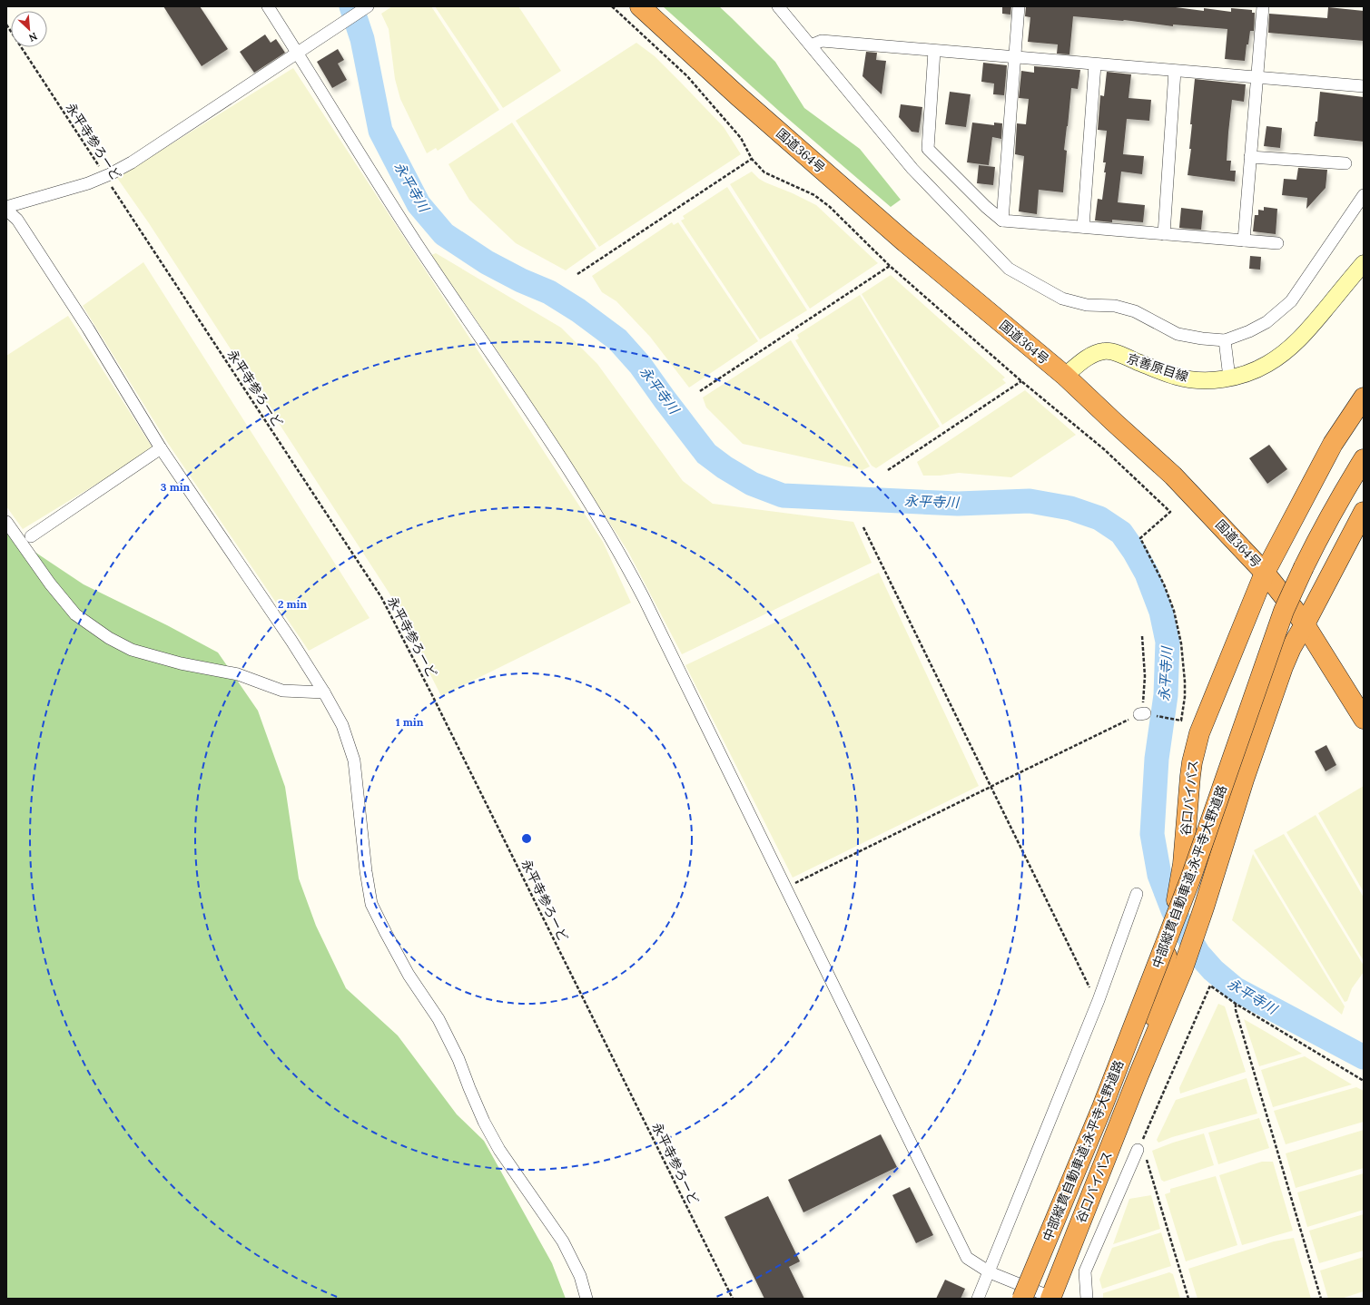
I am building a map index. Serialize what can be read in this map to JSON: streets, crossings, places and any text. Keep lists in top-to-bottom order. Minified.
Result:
{"streets":{"highway":["国道364号","谷口バイパス","中部縦貫自動車道;永平寺大野道路"],"main road":["京善原目線"],"path":["永平寺参ろーど"]},"crossings":[["国道364号","京善原目線"],["国道364号","谷口バイパス"]],"water":["永平寺川"],"north":"bottom right","rings":["3 min","2 min","1 min"]}
